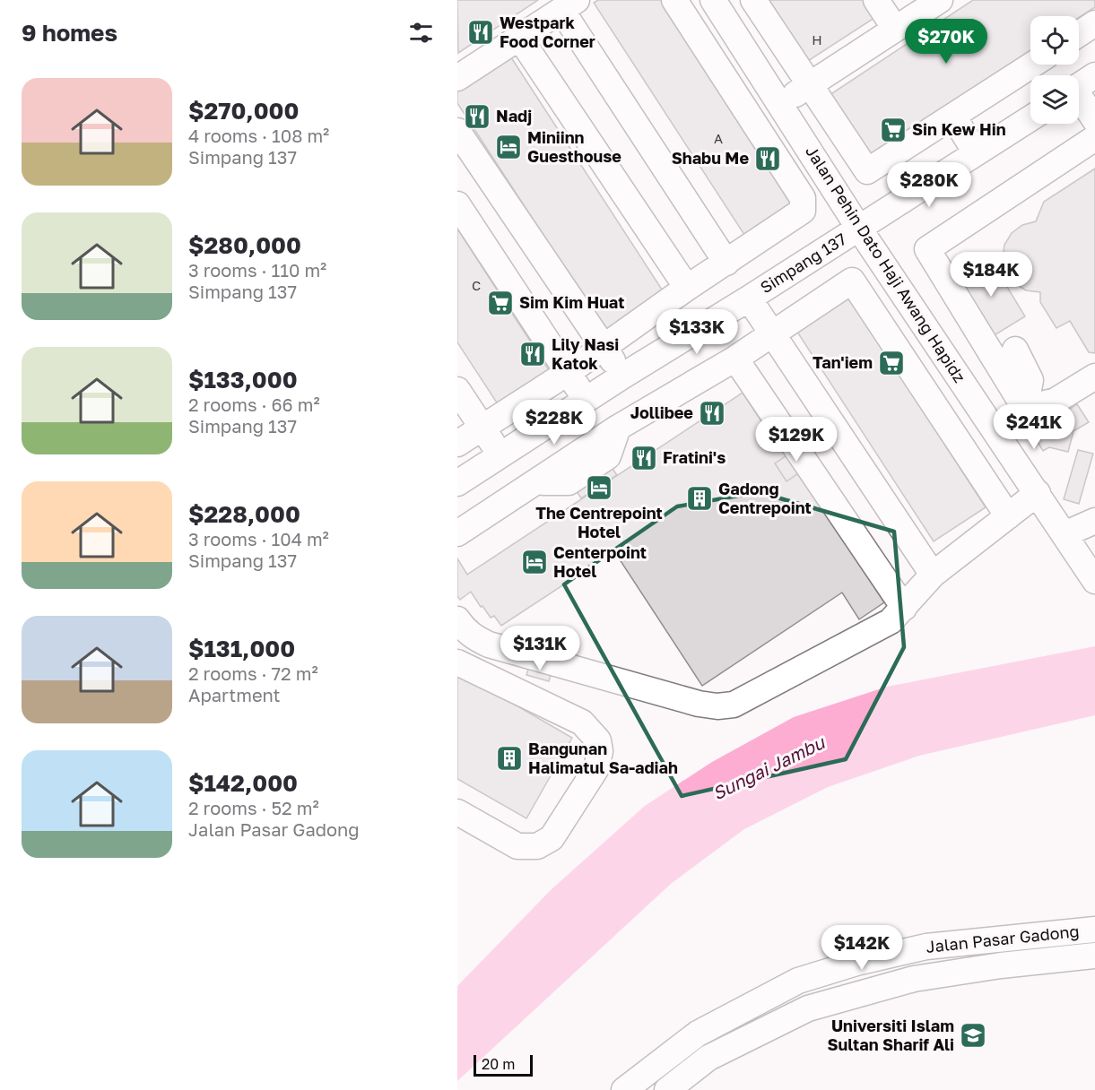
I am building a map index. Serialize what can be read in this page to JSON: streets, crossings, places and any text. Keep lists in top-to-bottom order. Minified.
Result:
{"streets":{"street":["Simpang 137","Jalan Pehin Dato Haji Awang Hapidz","Jalan Pasar Gadong"]},"crossings":[["Simpang 137","Jalan Pehin Dato Haji Awang Hapidz"]],"water":["Sungai Jambu"],"places":{"restaurant":["Westpark Food Corner","Nadj","Shabu Me","Lily Nasi Katok","Jollibee","Fratini's"],"supermarket":["Sin Kew Hin","Sim Kim Huat","Tan'iem"],"hotel":["Miniinn Guesthouse","The Centrepoint Hotel","Centerpoint Hotel"],"building":["Gadong Centrepoint","Bangunan Halimatul Sa-adiah"],"school or university":["Universiti Islam Sultan Sharif Ali"]},"house_numbers":["H","A","C"],"scale_bar":"20 m","page":{"heading":"9 homes","price":["$270K","$280K","$184K","$133K","$228K","$241K","$129K","$131K","$142K"],"list":[{"name":"$270,000","note":"4 rooms · 108 m² · Simpang 137"},{"name":"$280,000","note":"3 rooms · 110 m² · Simpang 137"},{"name":"$133,000","note":"2 rooms · 66 m² · Simpang 137"},{"name":"$228,000","note":"3 rooms · 104 m² · Simpang 137"},{"name":"$131,000","note":"2 rooms · 72 m² · Apartment"},{"name":"$142,000","note":"2 rooms · 52 m² · Jalan Pasar Gadong"}],"scale":"20 m"}}
